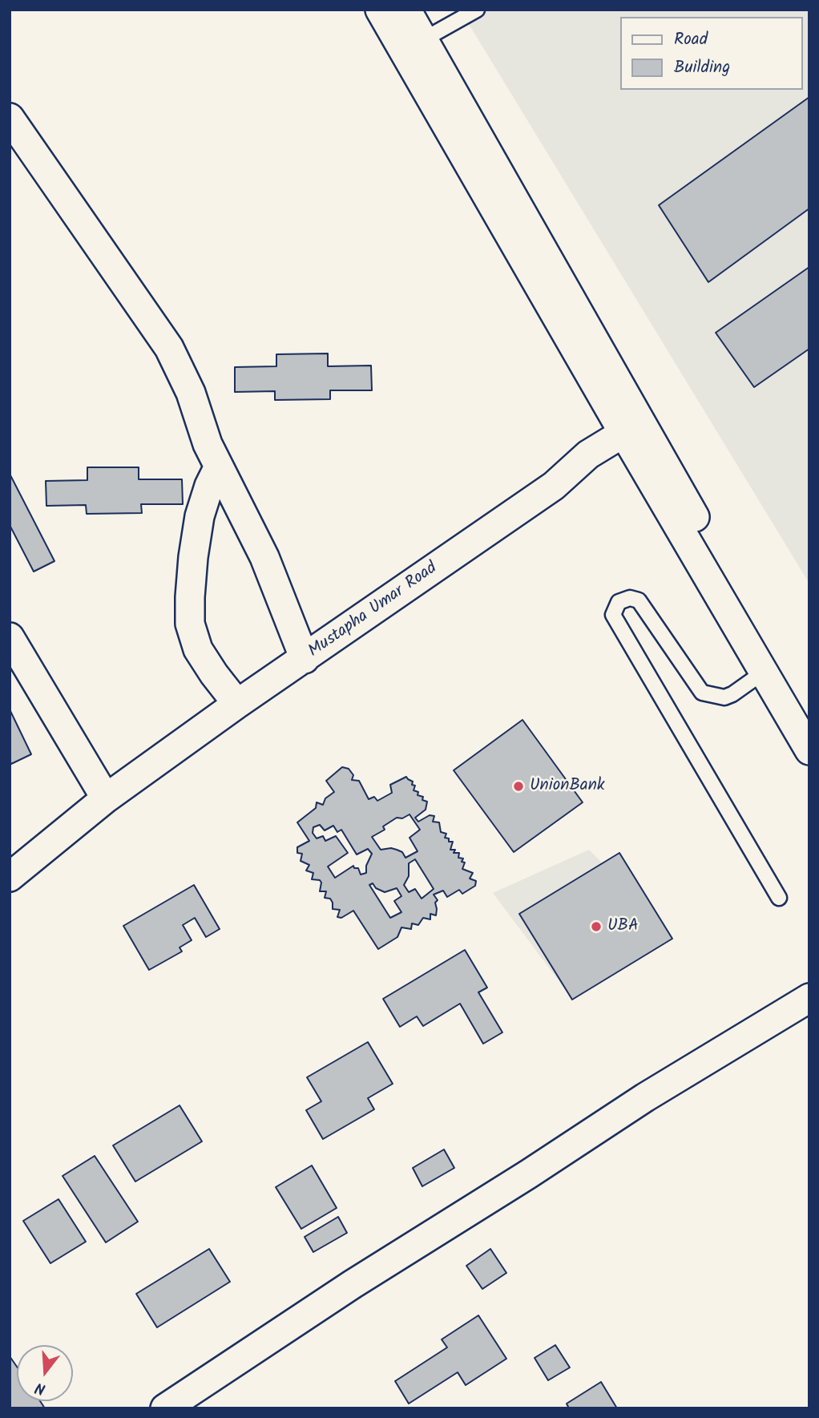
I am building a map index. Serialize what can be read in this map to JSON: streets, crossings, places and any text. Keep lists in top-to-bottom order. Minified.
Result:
{"streets":{"street":["Mustapha Umar Road"]},"places":["UnionBank","UBA"],"legend":["Road","Building"],"north":"bottom"}
